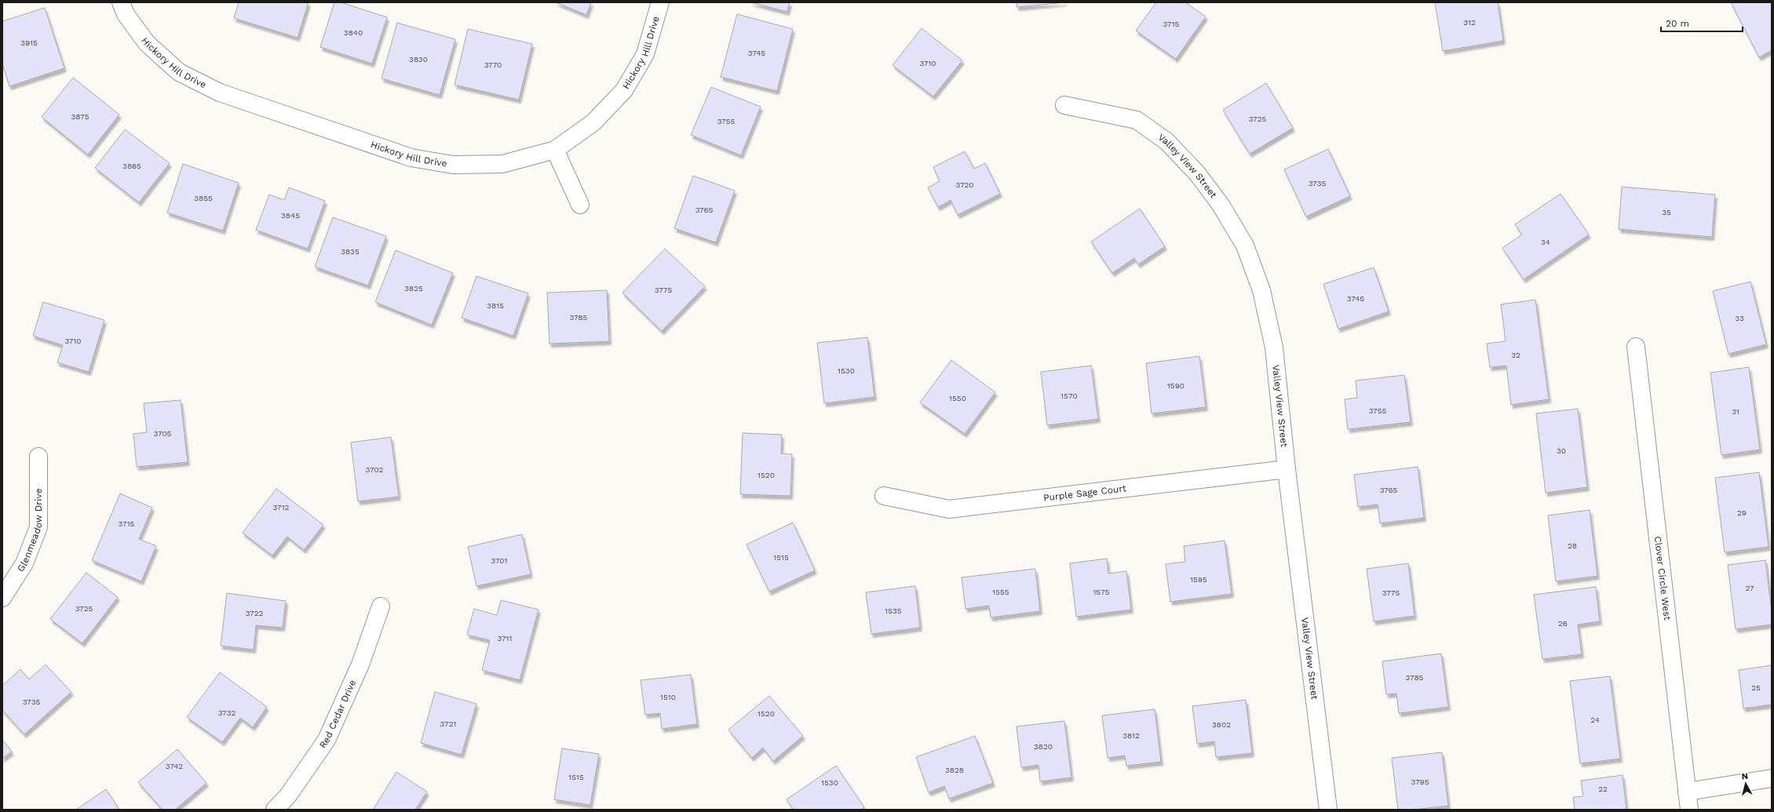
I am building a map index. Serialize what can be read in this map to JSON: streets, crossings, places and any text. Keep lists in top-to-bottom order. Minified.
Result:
{"streets":{"street":["Hickory Hill Drive","Valley View Street","Purple Sage Court","Glenmeadow Drive","Clover Circle West","Red Cedar Drive"]},"crossings":[["Valley View Street","Purple Sage Court"]],"house_numbers":["312","3715","3840","3915","3745","3830","3710","3770","3875","3725","3755","3865","3735","3720","3855","3765","35","3845","34","3835","3825","3775","3745","3815","3785","33","3710","32","1530","1590","1570","1550","3755","31","3705","30","3702","1520","3765","3712","29","3715","28","1515","3701","1595","27","1555","1575","3775","3725","1535","3722","26","3711","3785","25","1510","3735","3732","1520","24","3721","3802","3812","3820","3742","3828","1515","3795","1530","22"],"scale_bar":"20 m","north":"top"}
